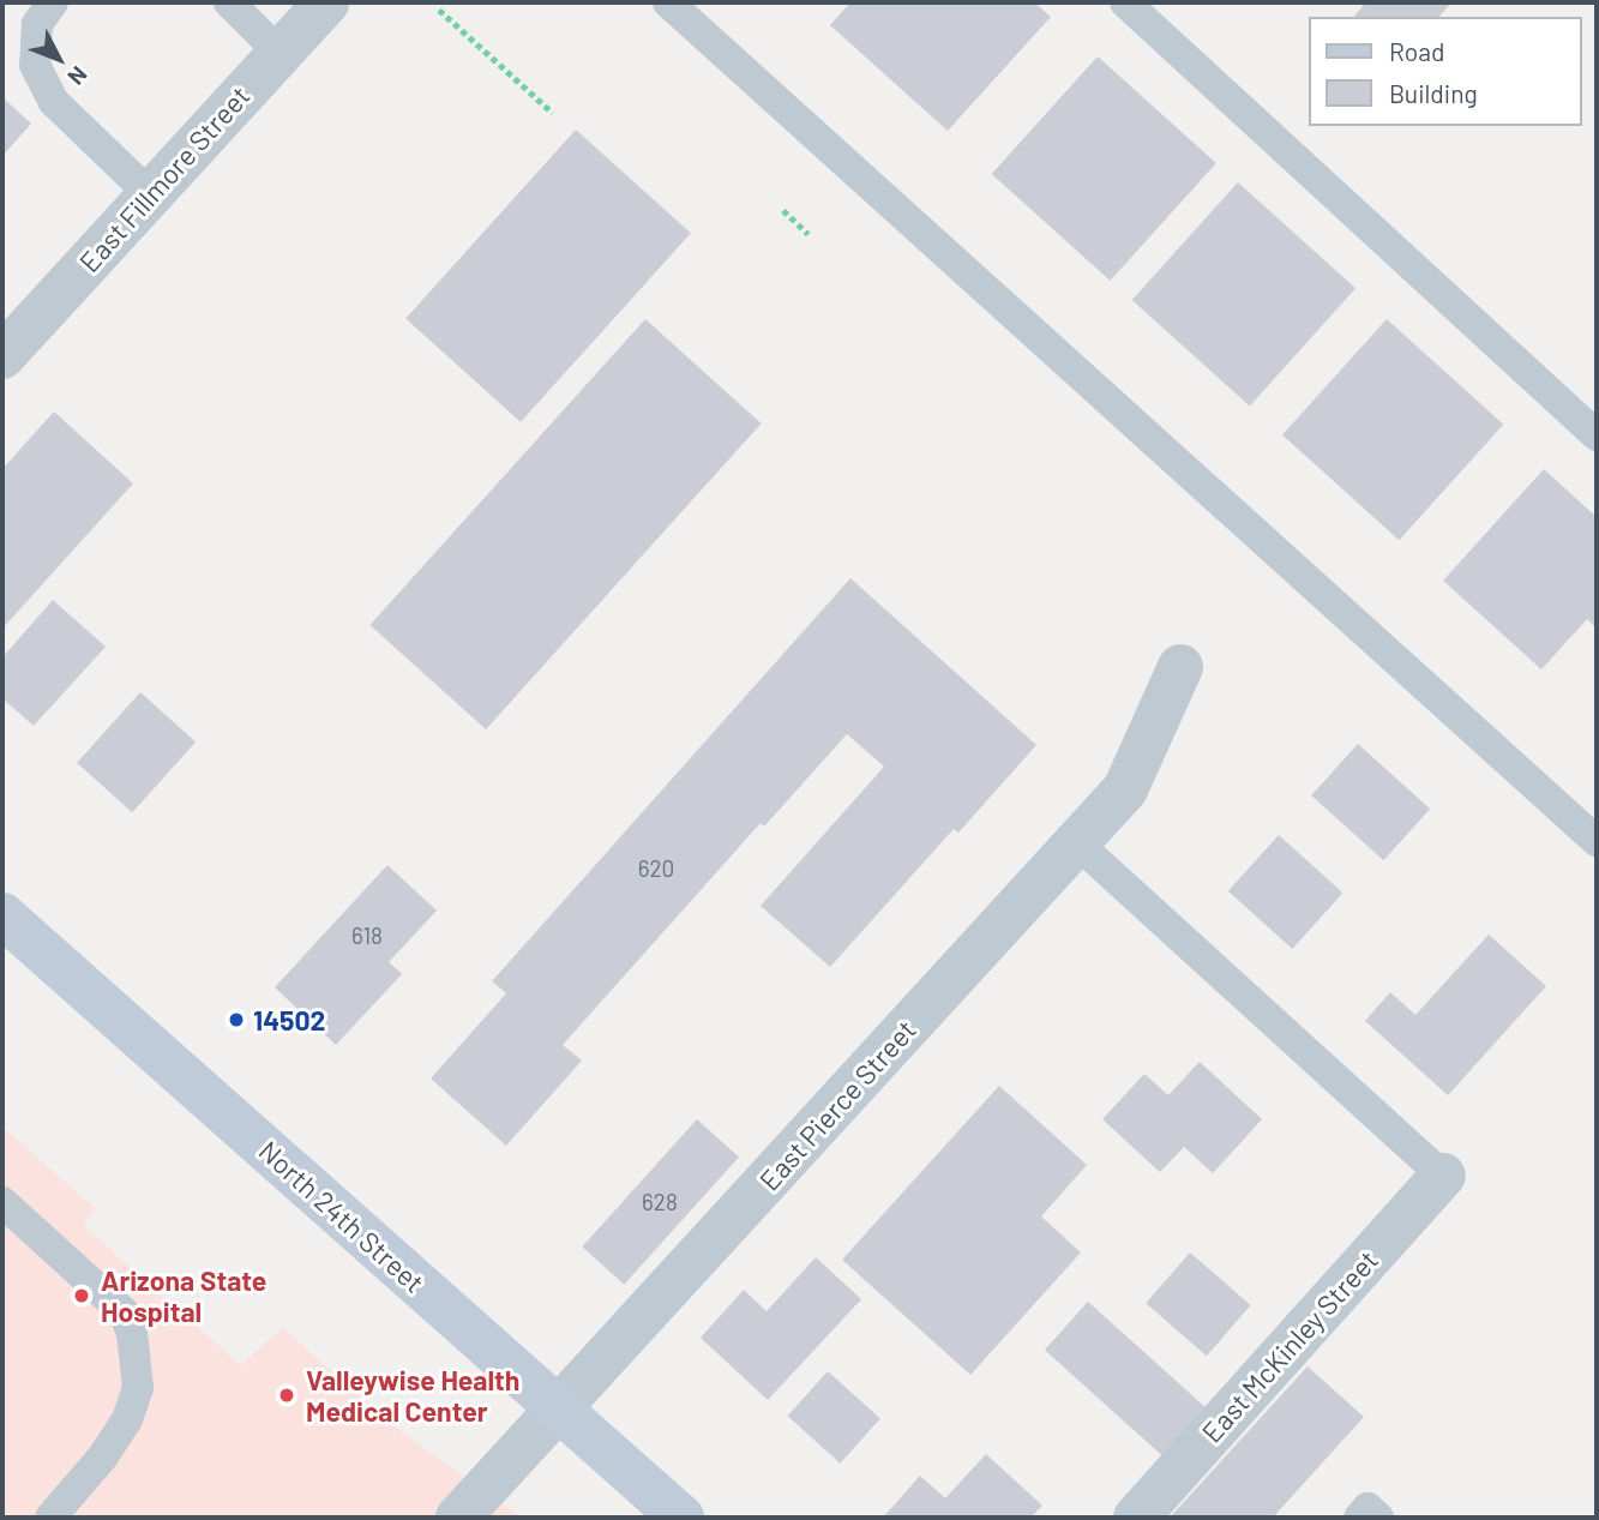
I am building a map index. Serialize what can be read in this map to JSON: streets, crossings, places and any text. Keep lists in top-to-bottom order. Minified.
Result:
{"streets":{"main road":["North 24th Street"],"street":["East Fillmore Street","East Pierce Street","East McKinley Street"]},"crossings":[["East Pierce Street","North 24th Street"]],"places":["14502","Arizona State Hospital","Valleywise Health Medical Center"],"house_numbers":["620","618","628"],"legend":["Road","Building"],"north":"bottom right"}
